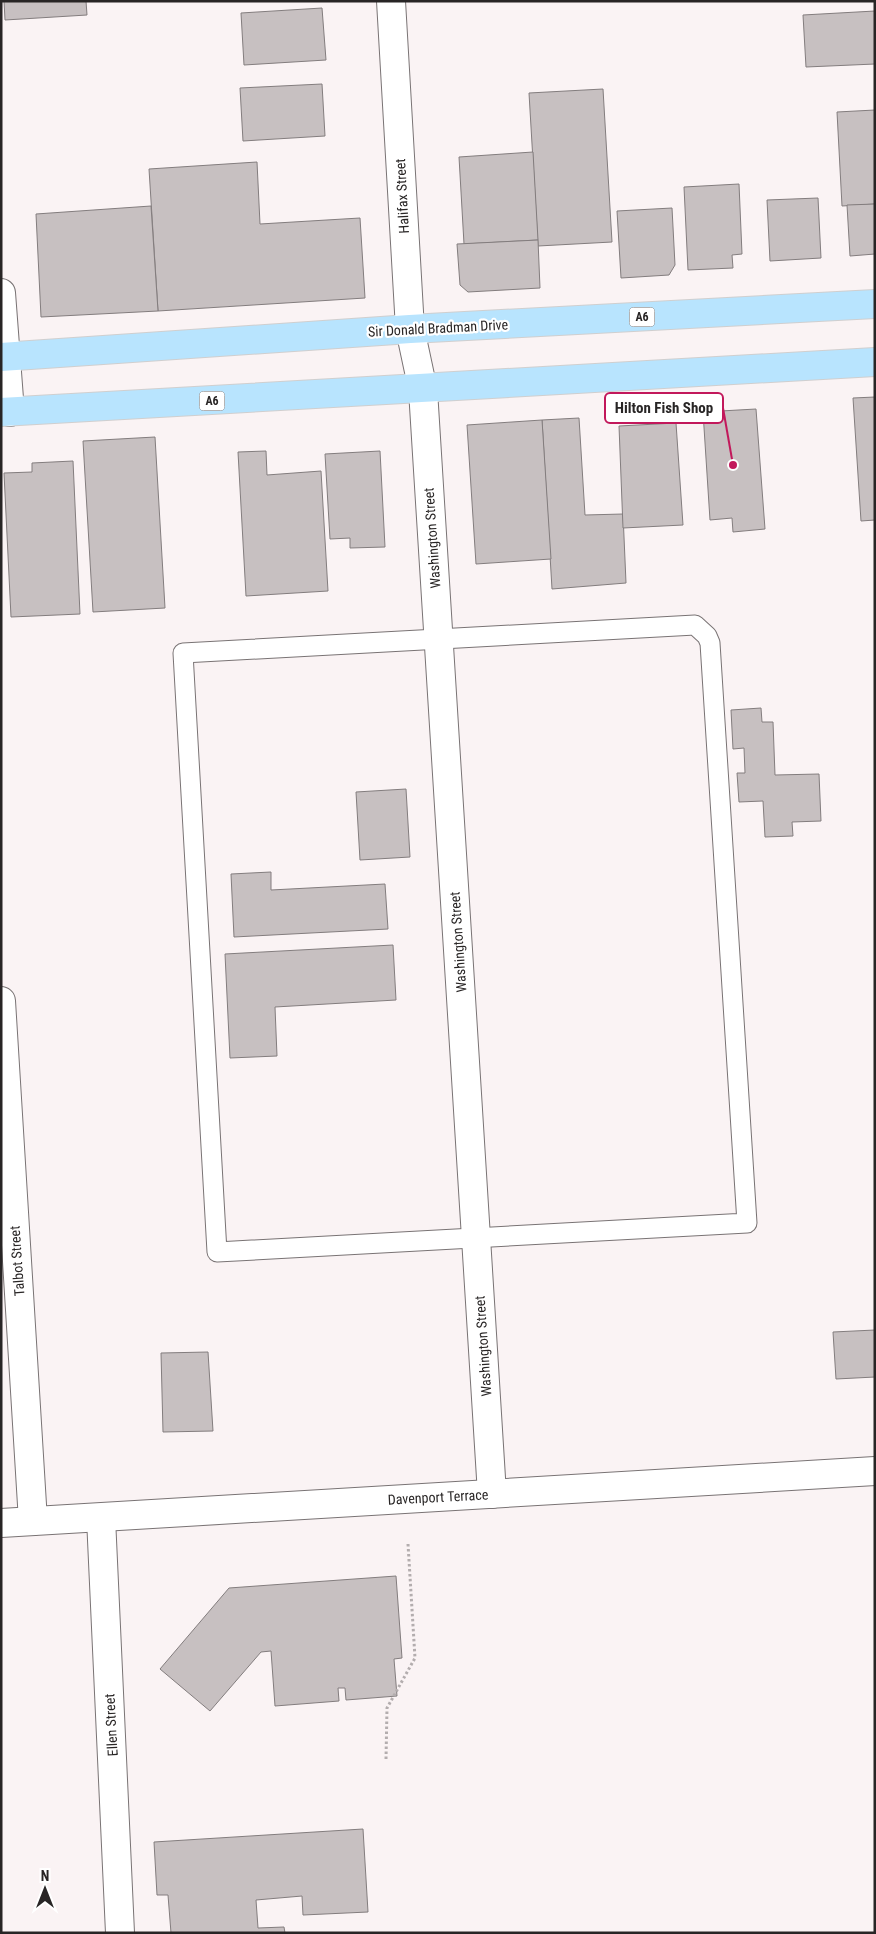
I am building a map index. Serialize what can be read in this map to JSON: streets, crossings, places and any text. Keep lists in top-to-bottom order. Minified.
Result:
{"streets":{"main road":["A6","Sir Donald Bradman Drive"],"street":["Halifax Street","Washington Street","Talbot Street","Davenport Terrace","Ellen Street"]},"crossings":[["Halifax Street","A6"],["Halifax Street","Sir Donald Bradman Drive"],["Halifax Street","Washington Street"],["A6","Washington Street"],["Washington Street","Davenport Terrace"],["Talbot Street","Davenport Terrace"],["Davenport Terrace","Ellen Street"]],"places":["Hilton Fish Shop"],"north":"top"}
